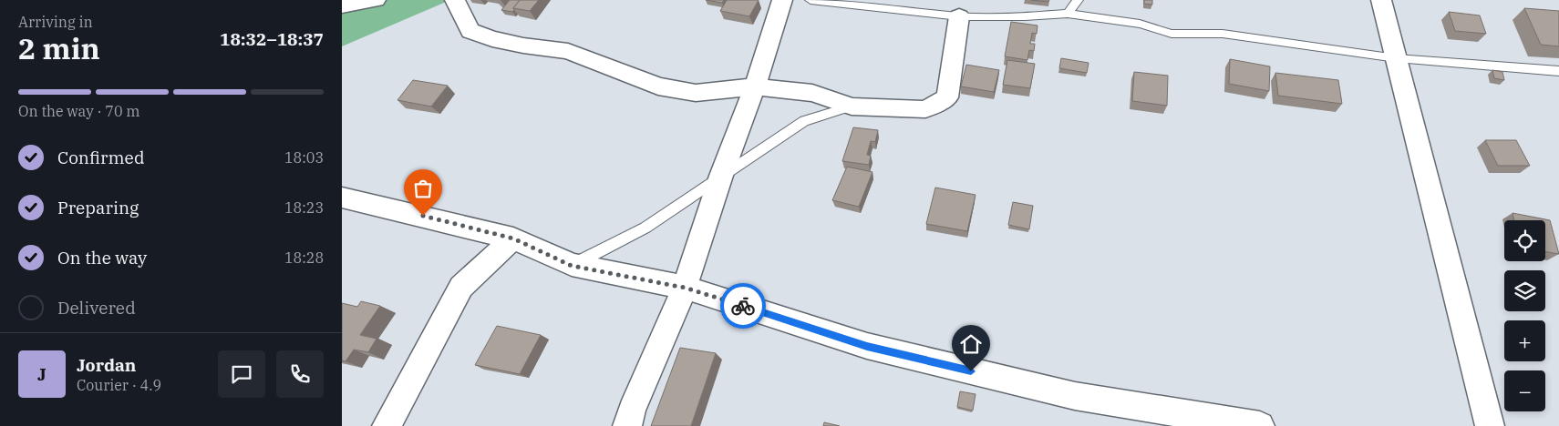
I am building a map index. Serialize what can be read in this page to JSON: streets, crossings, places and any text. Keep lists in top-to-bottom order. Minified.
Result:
{"page":{"heading":["2 min","Arriving in","18:32–18:37"],"panel":["Jordan","Courier · 4.9"],"bar":"On the way · 70 m","list":[["Confirmed","18:03"],["Preparing","18:23"],["On the way","18:28"],"Delivered"],"map_buttons":["+","−"],"round":"J"}}
